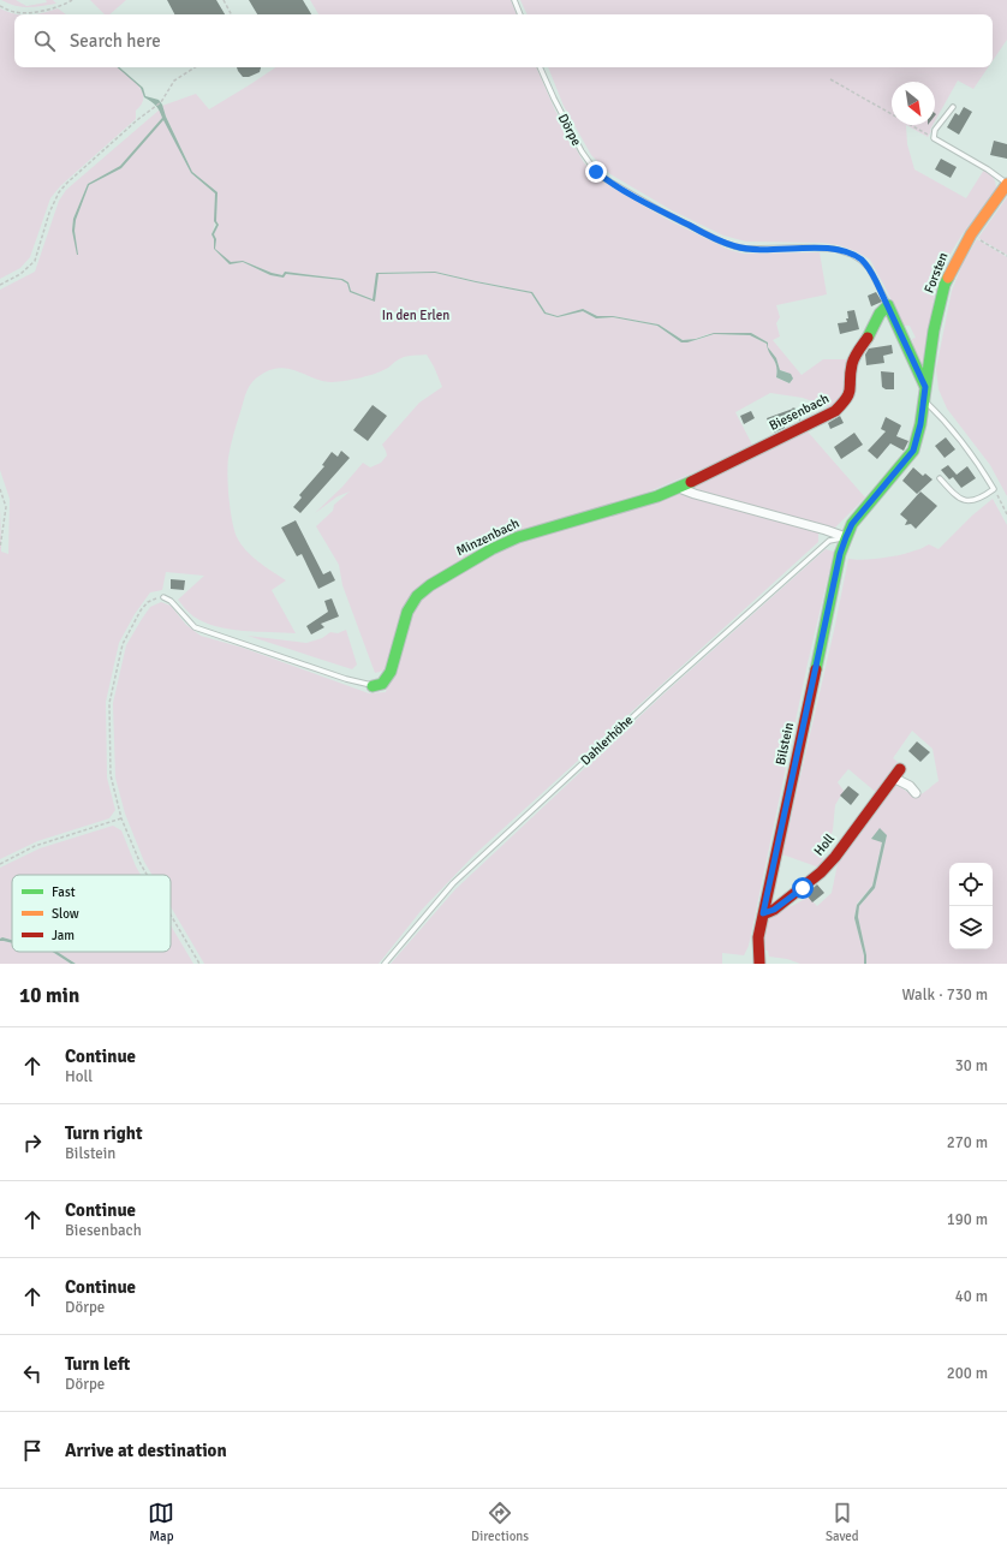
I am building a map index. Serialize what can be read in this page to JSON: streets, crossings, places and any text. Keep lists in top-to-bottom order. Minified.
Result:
{"streets":{"street":["Forsten","Biesenbach","Minzenbach","Bilstein","Holl"],"lane":["Dörpe","Dahlerhöhe"]},"crossings":[["Dörpe","Biesenbach"],["Biesenbach","Minzenbach"],["Dahlerhöhe","Bilstein"],["Bilstein","Holl"]],"parks":["In den Erlen"],"legend":["Fast","Slow","Jam"],"north":"bottom right","page":{"search":"Search here","heading":["10 min","Walk · 730 m"],"list":[["Continue","Holl","30 m"],["Turn right","Bilstein","270 m"],["Continue","Biesenbach","190 m"],["Continue","Dörpe","40 m"],["Turn left","Dörpe","200 m"],"Arrive at destination"],"nav":["Map","Directions","Saved"]}}
